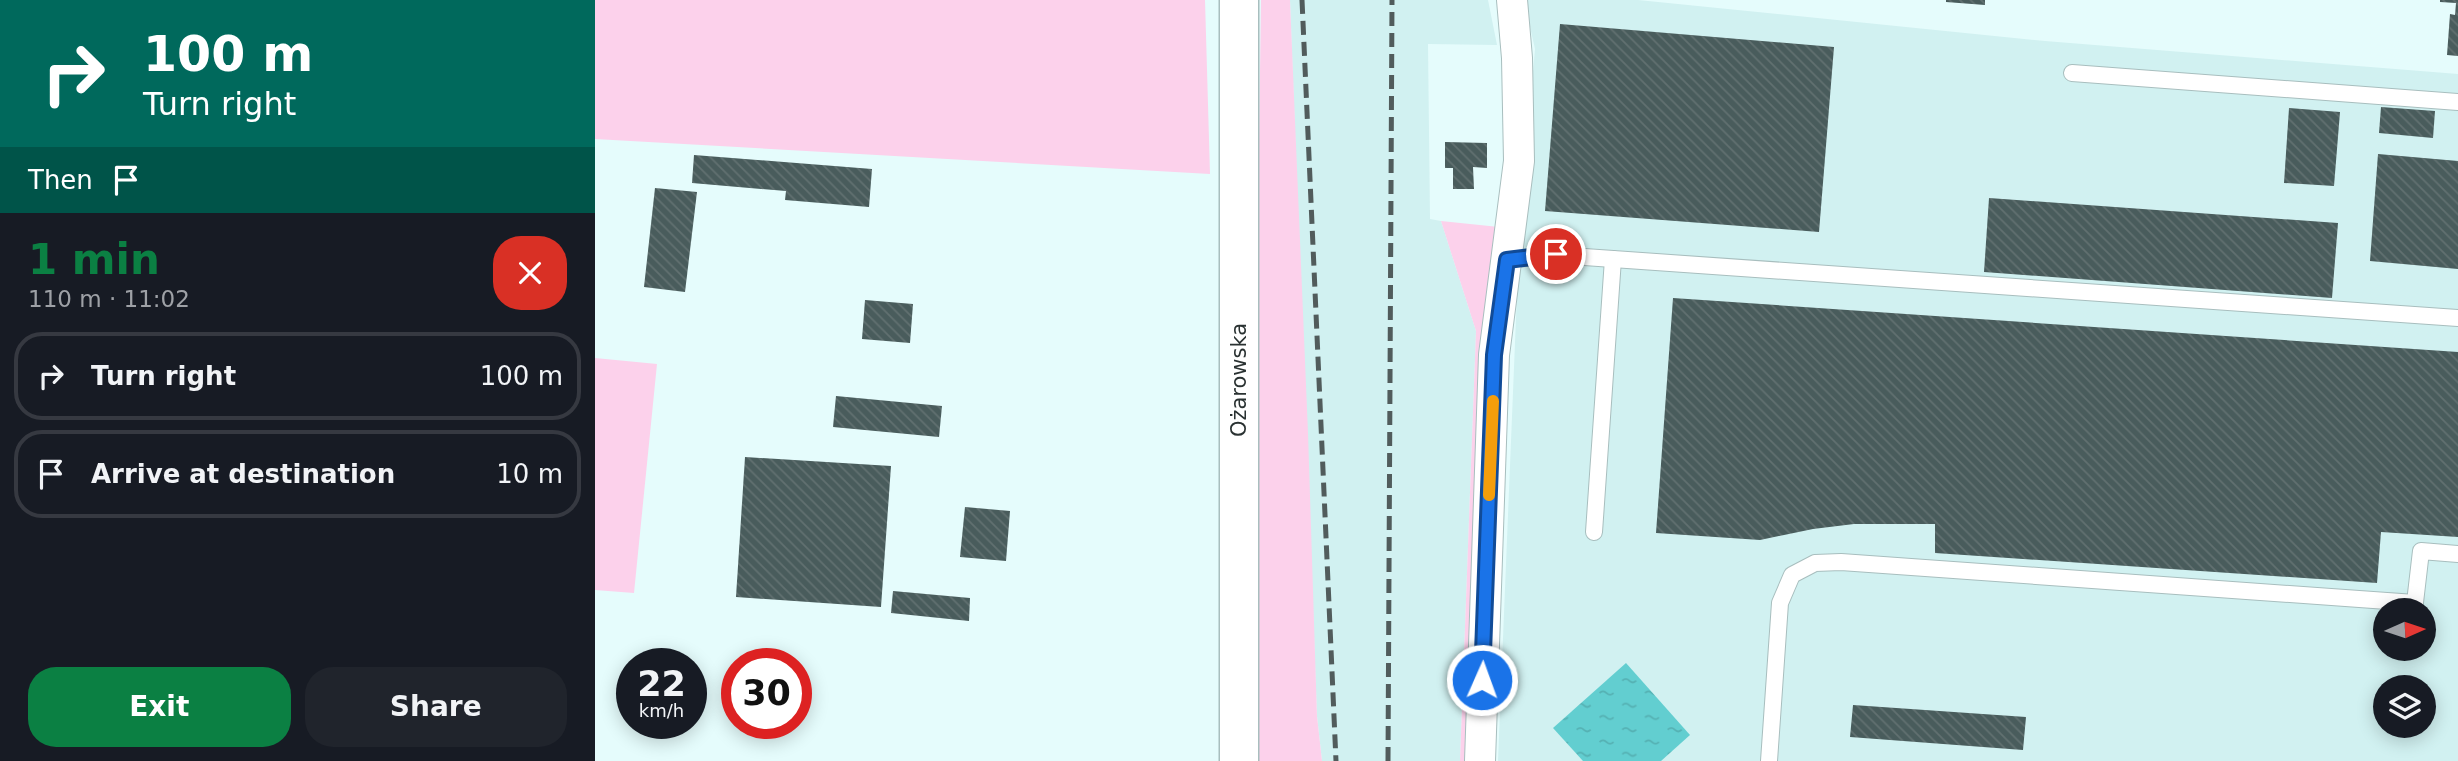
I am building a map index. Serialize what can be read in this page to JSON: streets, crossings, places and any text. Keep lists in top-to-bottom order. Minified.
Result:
{"streets":{"main road":["Ożarowska"]},"north":"right","page":{"turn":["100 m","Turn right"],"then":"Then","heading":["1 min","110 m · 11:02"],"list":[{"name":"Turn right","value":"100 m"},{"name":"Arrive at destination","value":"10 m"}],"speed":"22 km/h","limit":"30","buttons":["Exit","Share"]}}
